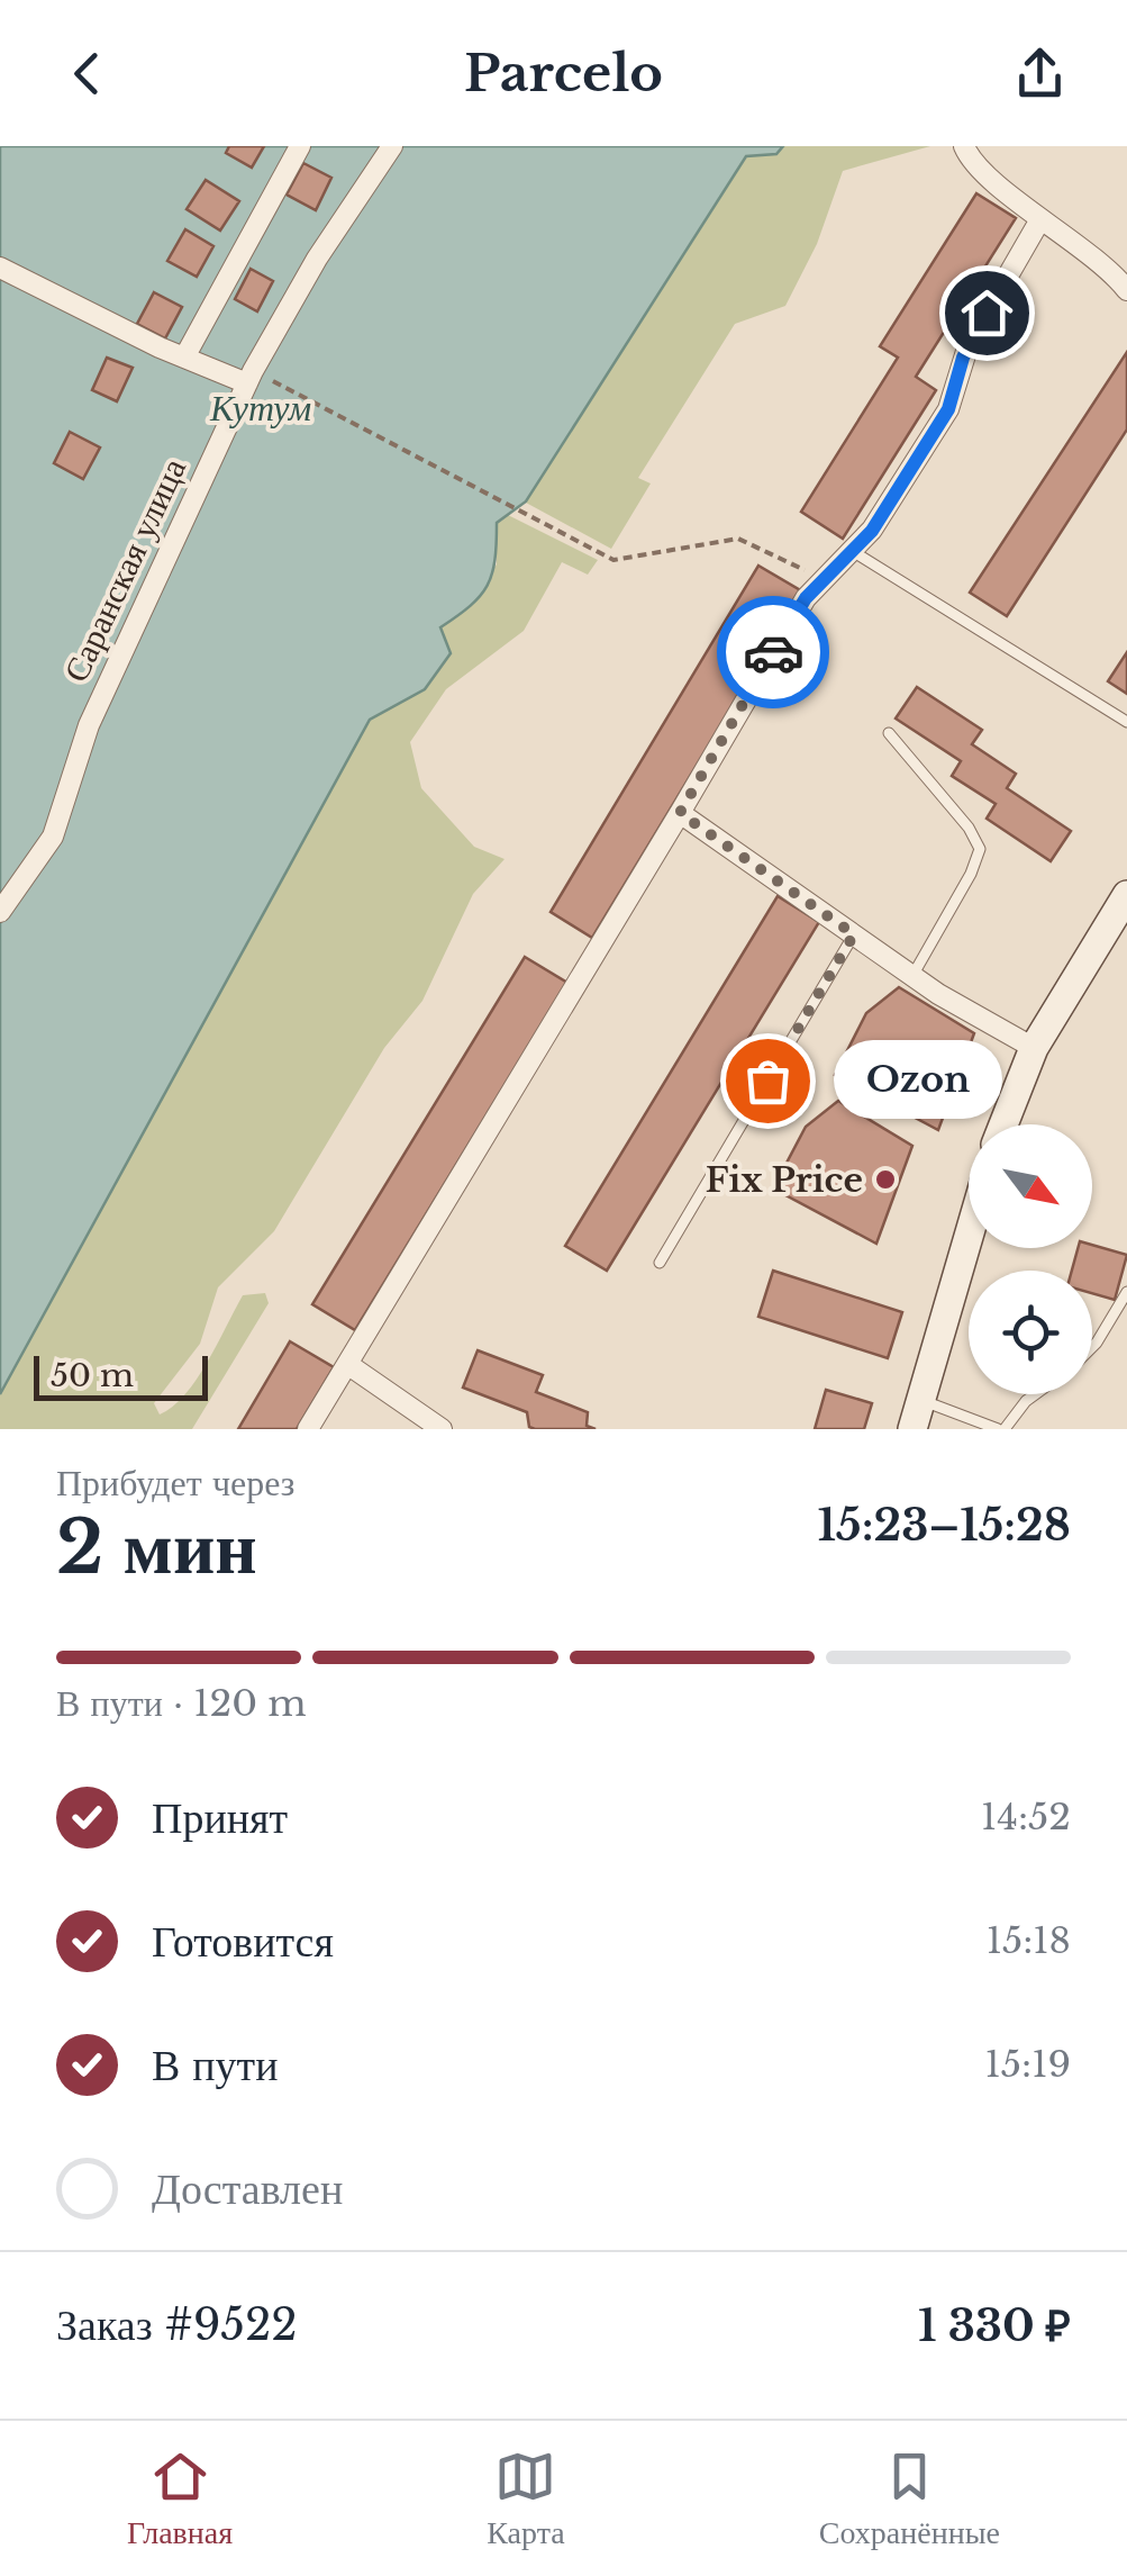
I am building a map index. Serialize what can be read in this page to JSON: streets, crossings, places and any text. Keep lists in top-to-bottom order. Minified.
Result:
{"streets":{"street":["Саранская улица"]},"water":["Кутум"],"places":["Ozon","Fix Price"],"scale_bar":"50 m","north":"bottom right","page":{"header":"Parcelo","bubble":"Ozon","scale":"50 m","heading":["2 мин","Прибудет через","15:23–15:28"],"panel":["Заказ #9522","1 330 ₽"],"bar":"В пути · 120 m","list":[["Принят","14:52"],["Готовится","15:18"],["В пути","15:19"],"Доставлен"],"tabs":["Главная","Карта","Сохранённые"]}}
